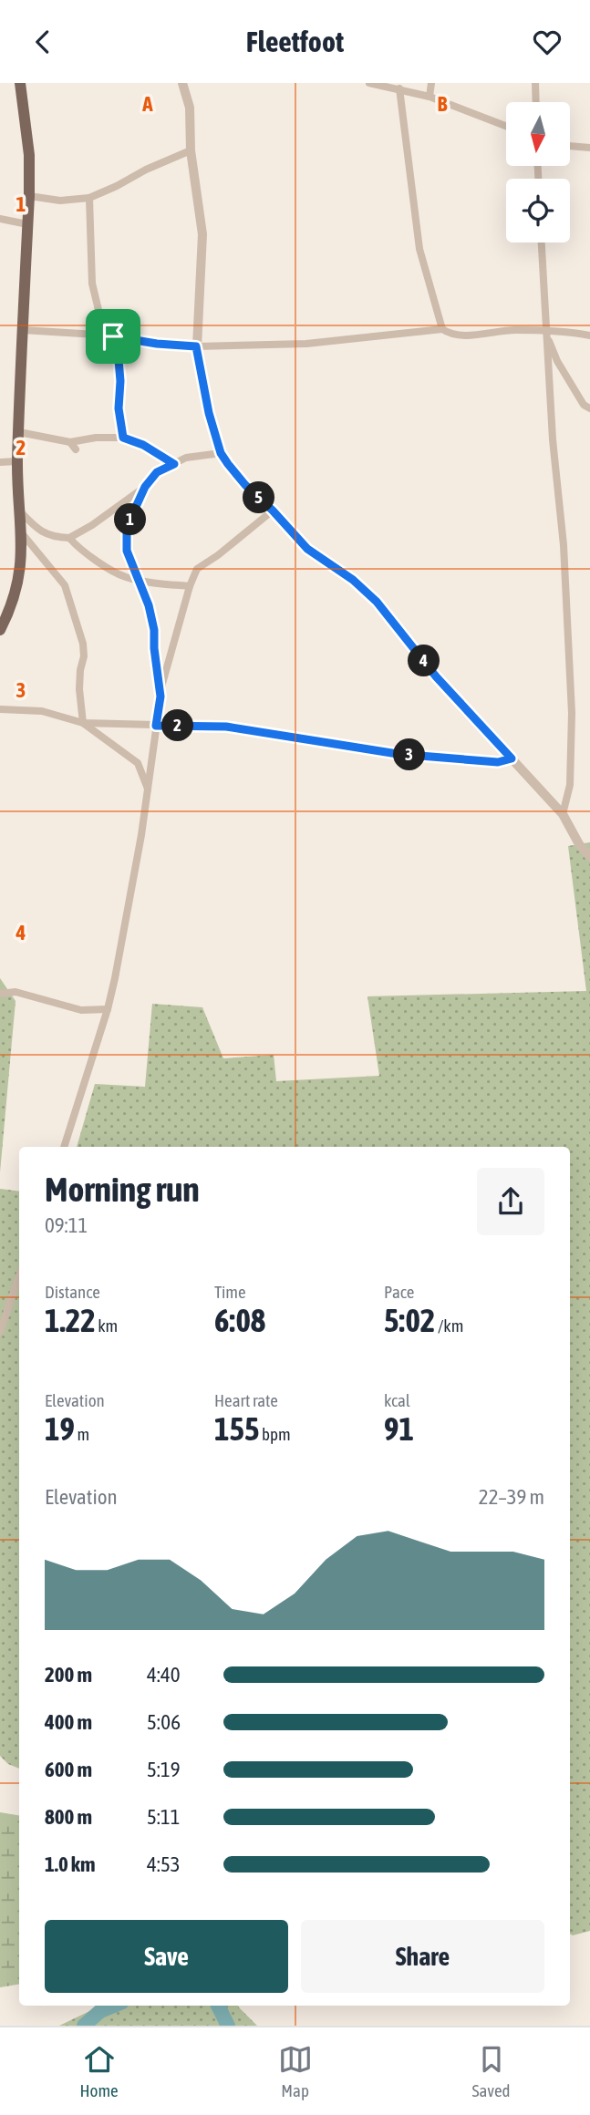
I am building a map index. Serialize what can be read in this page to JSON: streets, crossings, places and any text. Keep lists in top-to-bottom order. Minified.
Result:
{"north":"bottom","page":{"header":"Fleetfoot","pins":["5","1","4","2","3"],"heading":["Morning run","09:11"],"stats":[["Distance","1.22 km"],["Time","6:08"],["Pace","5:02 /km"],["Elevation","19 m"],["Heart rate","155 bpm"],["kcal","91"]],"chart":["Elevation","22–39 m"],"list":[{"name":"200 m","note":"4:40"},{"name":"400 m","note":"5:06"},{"name":"600 m","note":"5:19"},{"name":"800 m","note":"5:11"},{"name":"1.0 km","note":"4:53"}],"buttons":["Save","Share"],"tabs":["Home","Map","Saved"]},"grid":{"columns":["A","B"],"rows":["1","2","3","4"]}}
